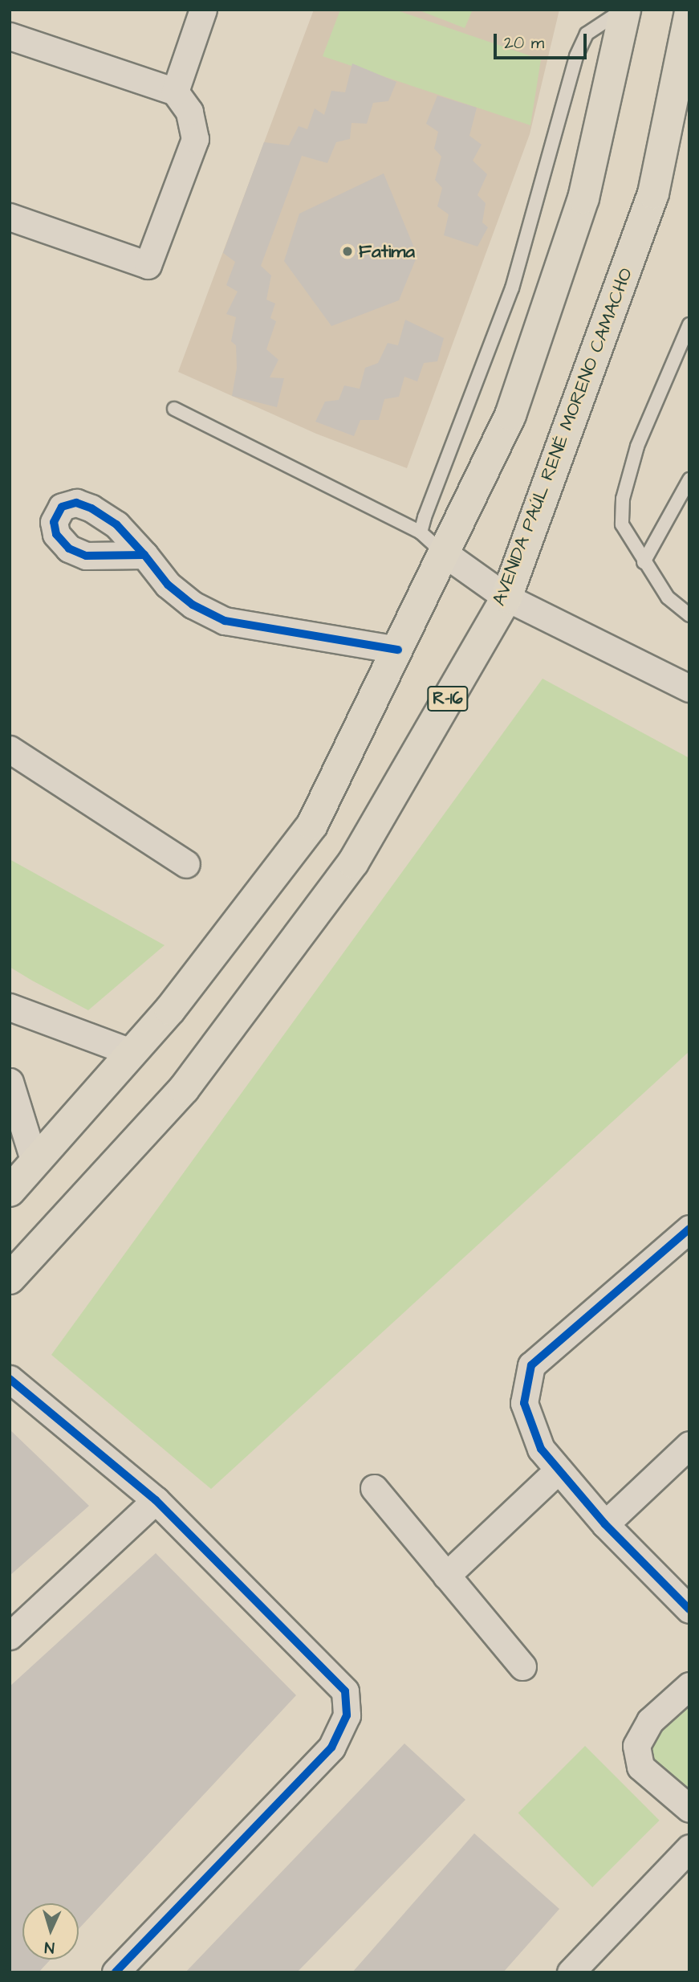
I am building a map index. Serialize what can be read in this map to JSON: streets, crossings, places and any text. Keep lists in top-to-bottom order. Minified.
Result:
{"streets":{"main road":["AVENIDA PAÚL RENÉ MORENO CAMACHO","R-16"]},"places":["Fatima"],"scale_bar":"20 m","north":"bottom"}
